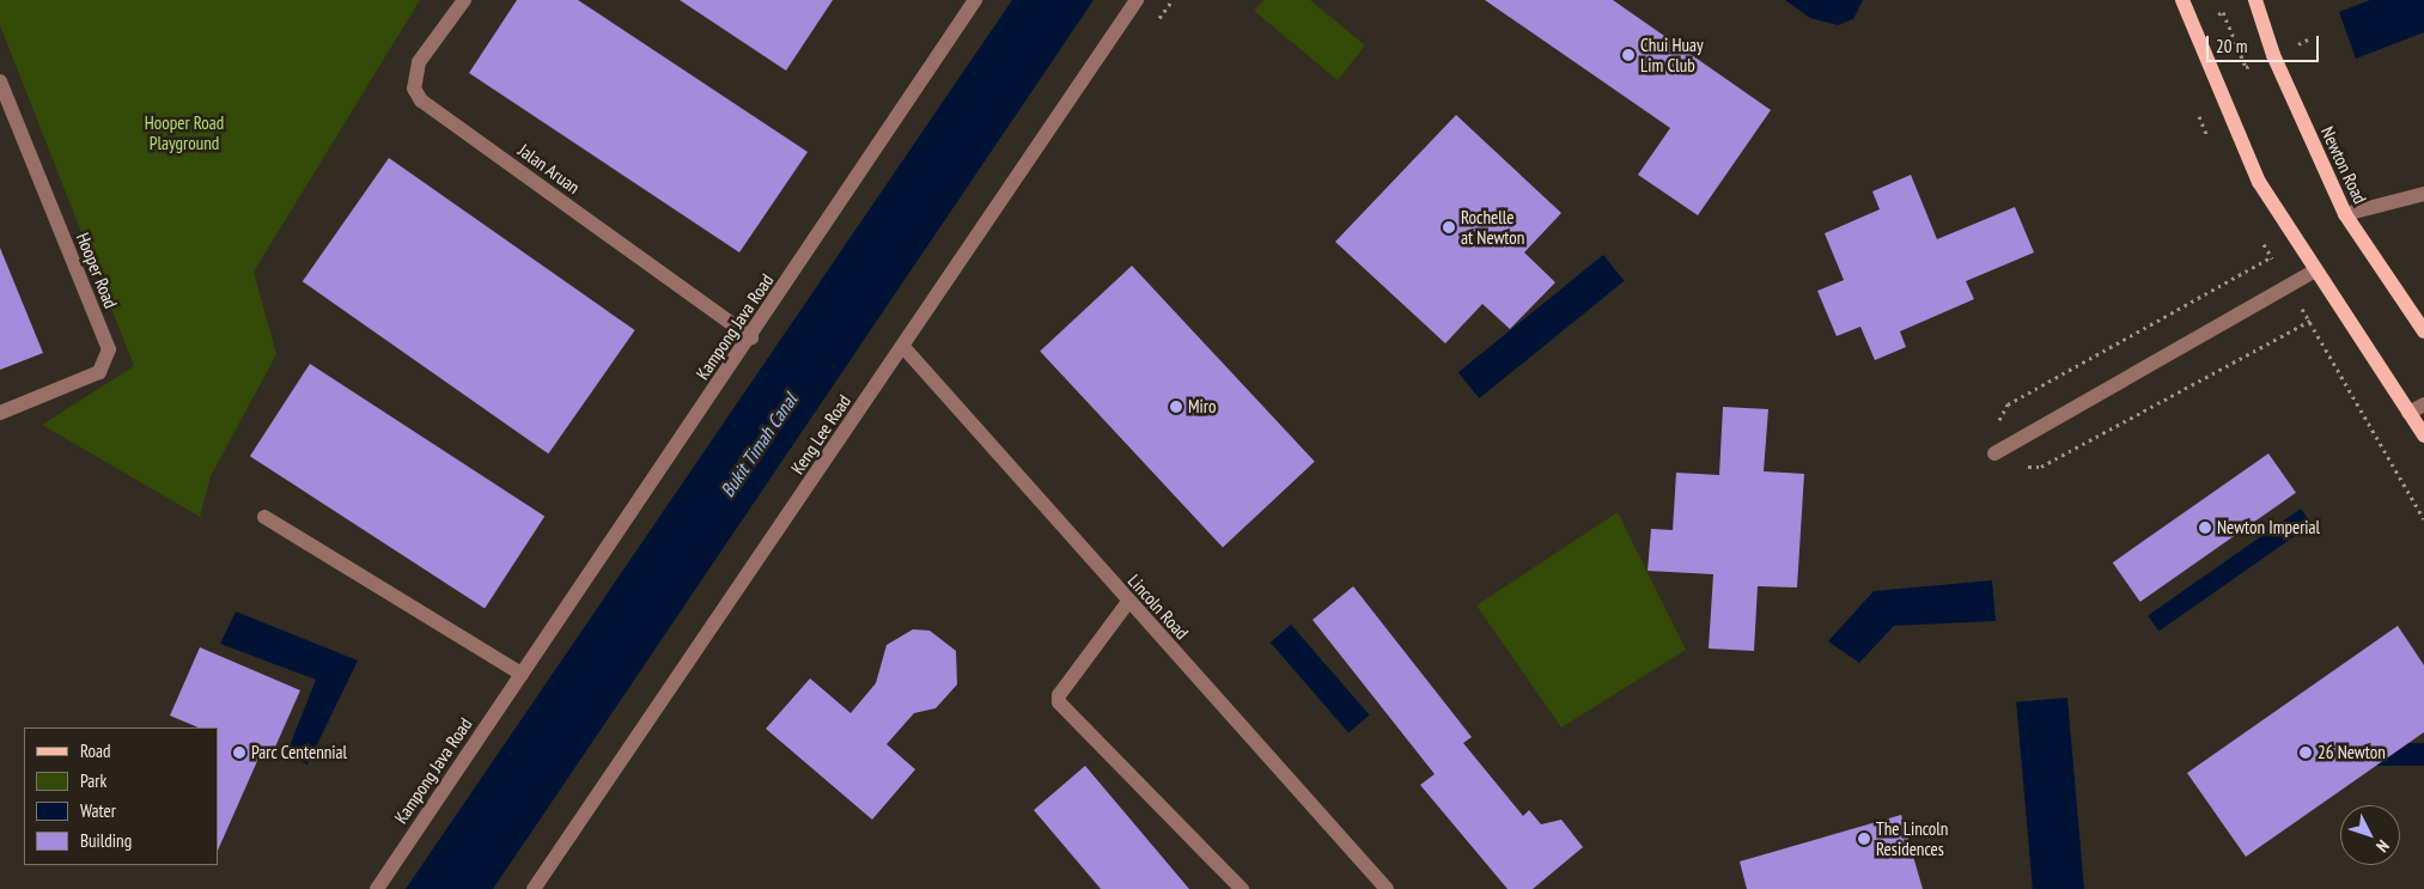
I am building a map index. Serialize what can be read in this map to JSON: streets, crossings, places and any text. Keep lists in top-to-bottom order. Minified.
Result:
{"streets":{"main road":["Newton Road"],"street":["Jalan Aruan","Hooper Road","Kampong Java Road","Keng Lee Road","Lincoln Road"]},"crossings":[["Jalan Aruan","Kampong Java Road"],["Keng Lee Road","Lincoln Road"]],"water":["Bukit Timah Canal"],"parks":["Hooper Road Playground"],"places":["Chui Huay Lim Club","Rochelle at Newton","Miro","Newton Imperial","Parc Centennial","26 Newton","The Lincoln Residences"],"legend":["Road","Park","Water","Building"],"scale_bar":"20 m","north":"bottom right"}
